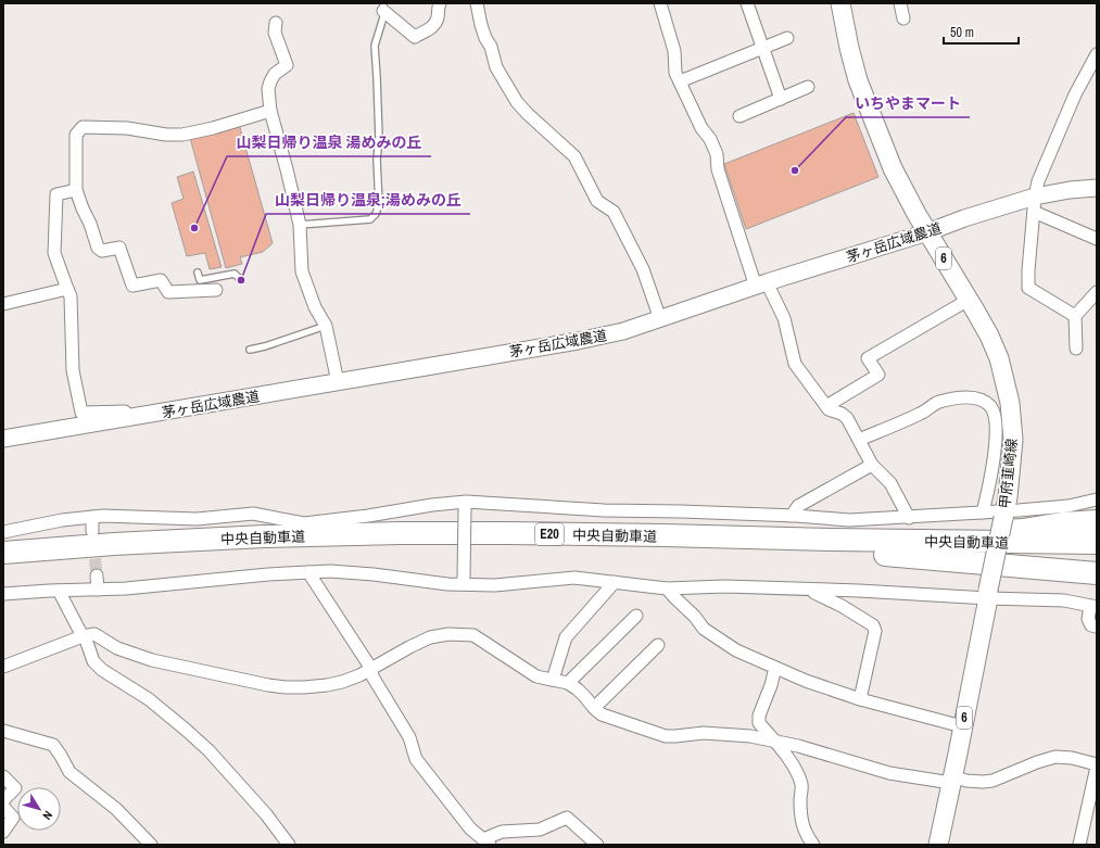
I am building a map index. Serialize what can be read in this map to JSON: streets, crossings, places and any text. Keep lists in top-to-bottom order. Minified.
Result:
{"streets":{"highway":["E20","中央自動車道"],"main road":["6","甲府韮崎線"],"street":["茅ヶ岳広域農道"]},"crossings":[["茅ヶ岳広域農道","甲府韮崎線"]],"places":["いちやまマート","山梨日帰り温泉 湯めみの丘","山梨日帰り温泉;湯めみの丘"],"scale_bar":"50 m","north":"bottom right"}
